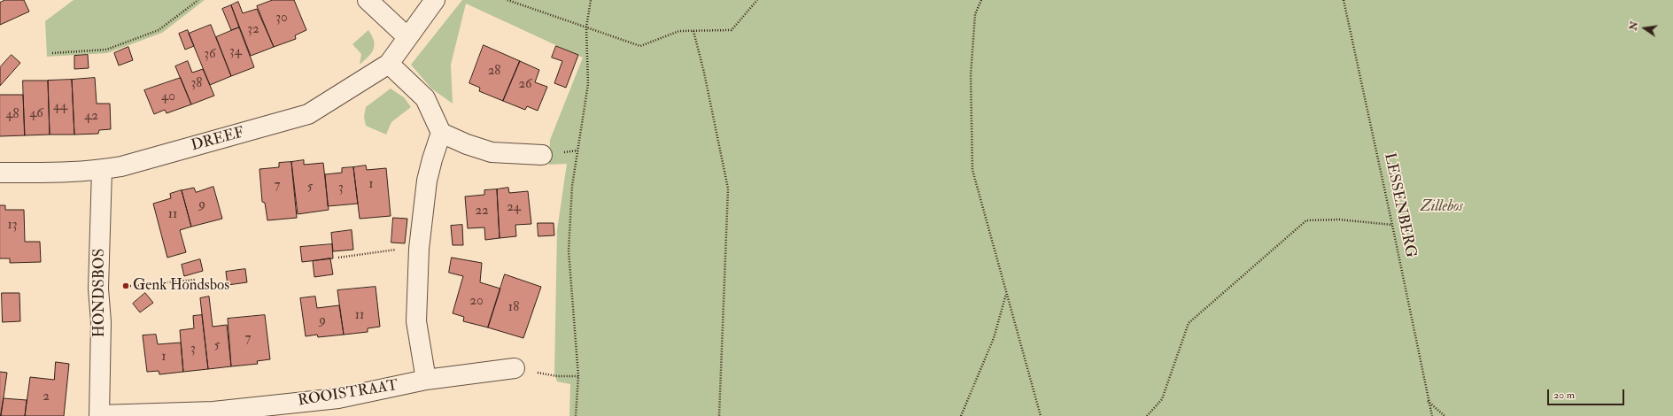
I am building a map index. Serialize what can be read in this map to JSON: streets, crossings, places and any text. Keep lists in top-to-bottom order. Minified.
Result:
{"streets":{"street":["DREEF","HONDSBOS","ROOISTRAAT"],"path":["LESSENBERG"]},"crossings":[["DREEF","HONDSBOS"],["HONDSBOS","ROOISTRAAT"]],"parks":["Zillebos"],"places":["Genk Hondsbos"],"house_numbers":["30","32","34","36","28","38","26","40","44","46","48","42","1","7","5","3","9","24","22","11","13","20","18","11","9","7","5","3","1","2"],"scale_bar":"20 m","north":"left"}
